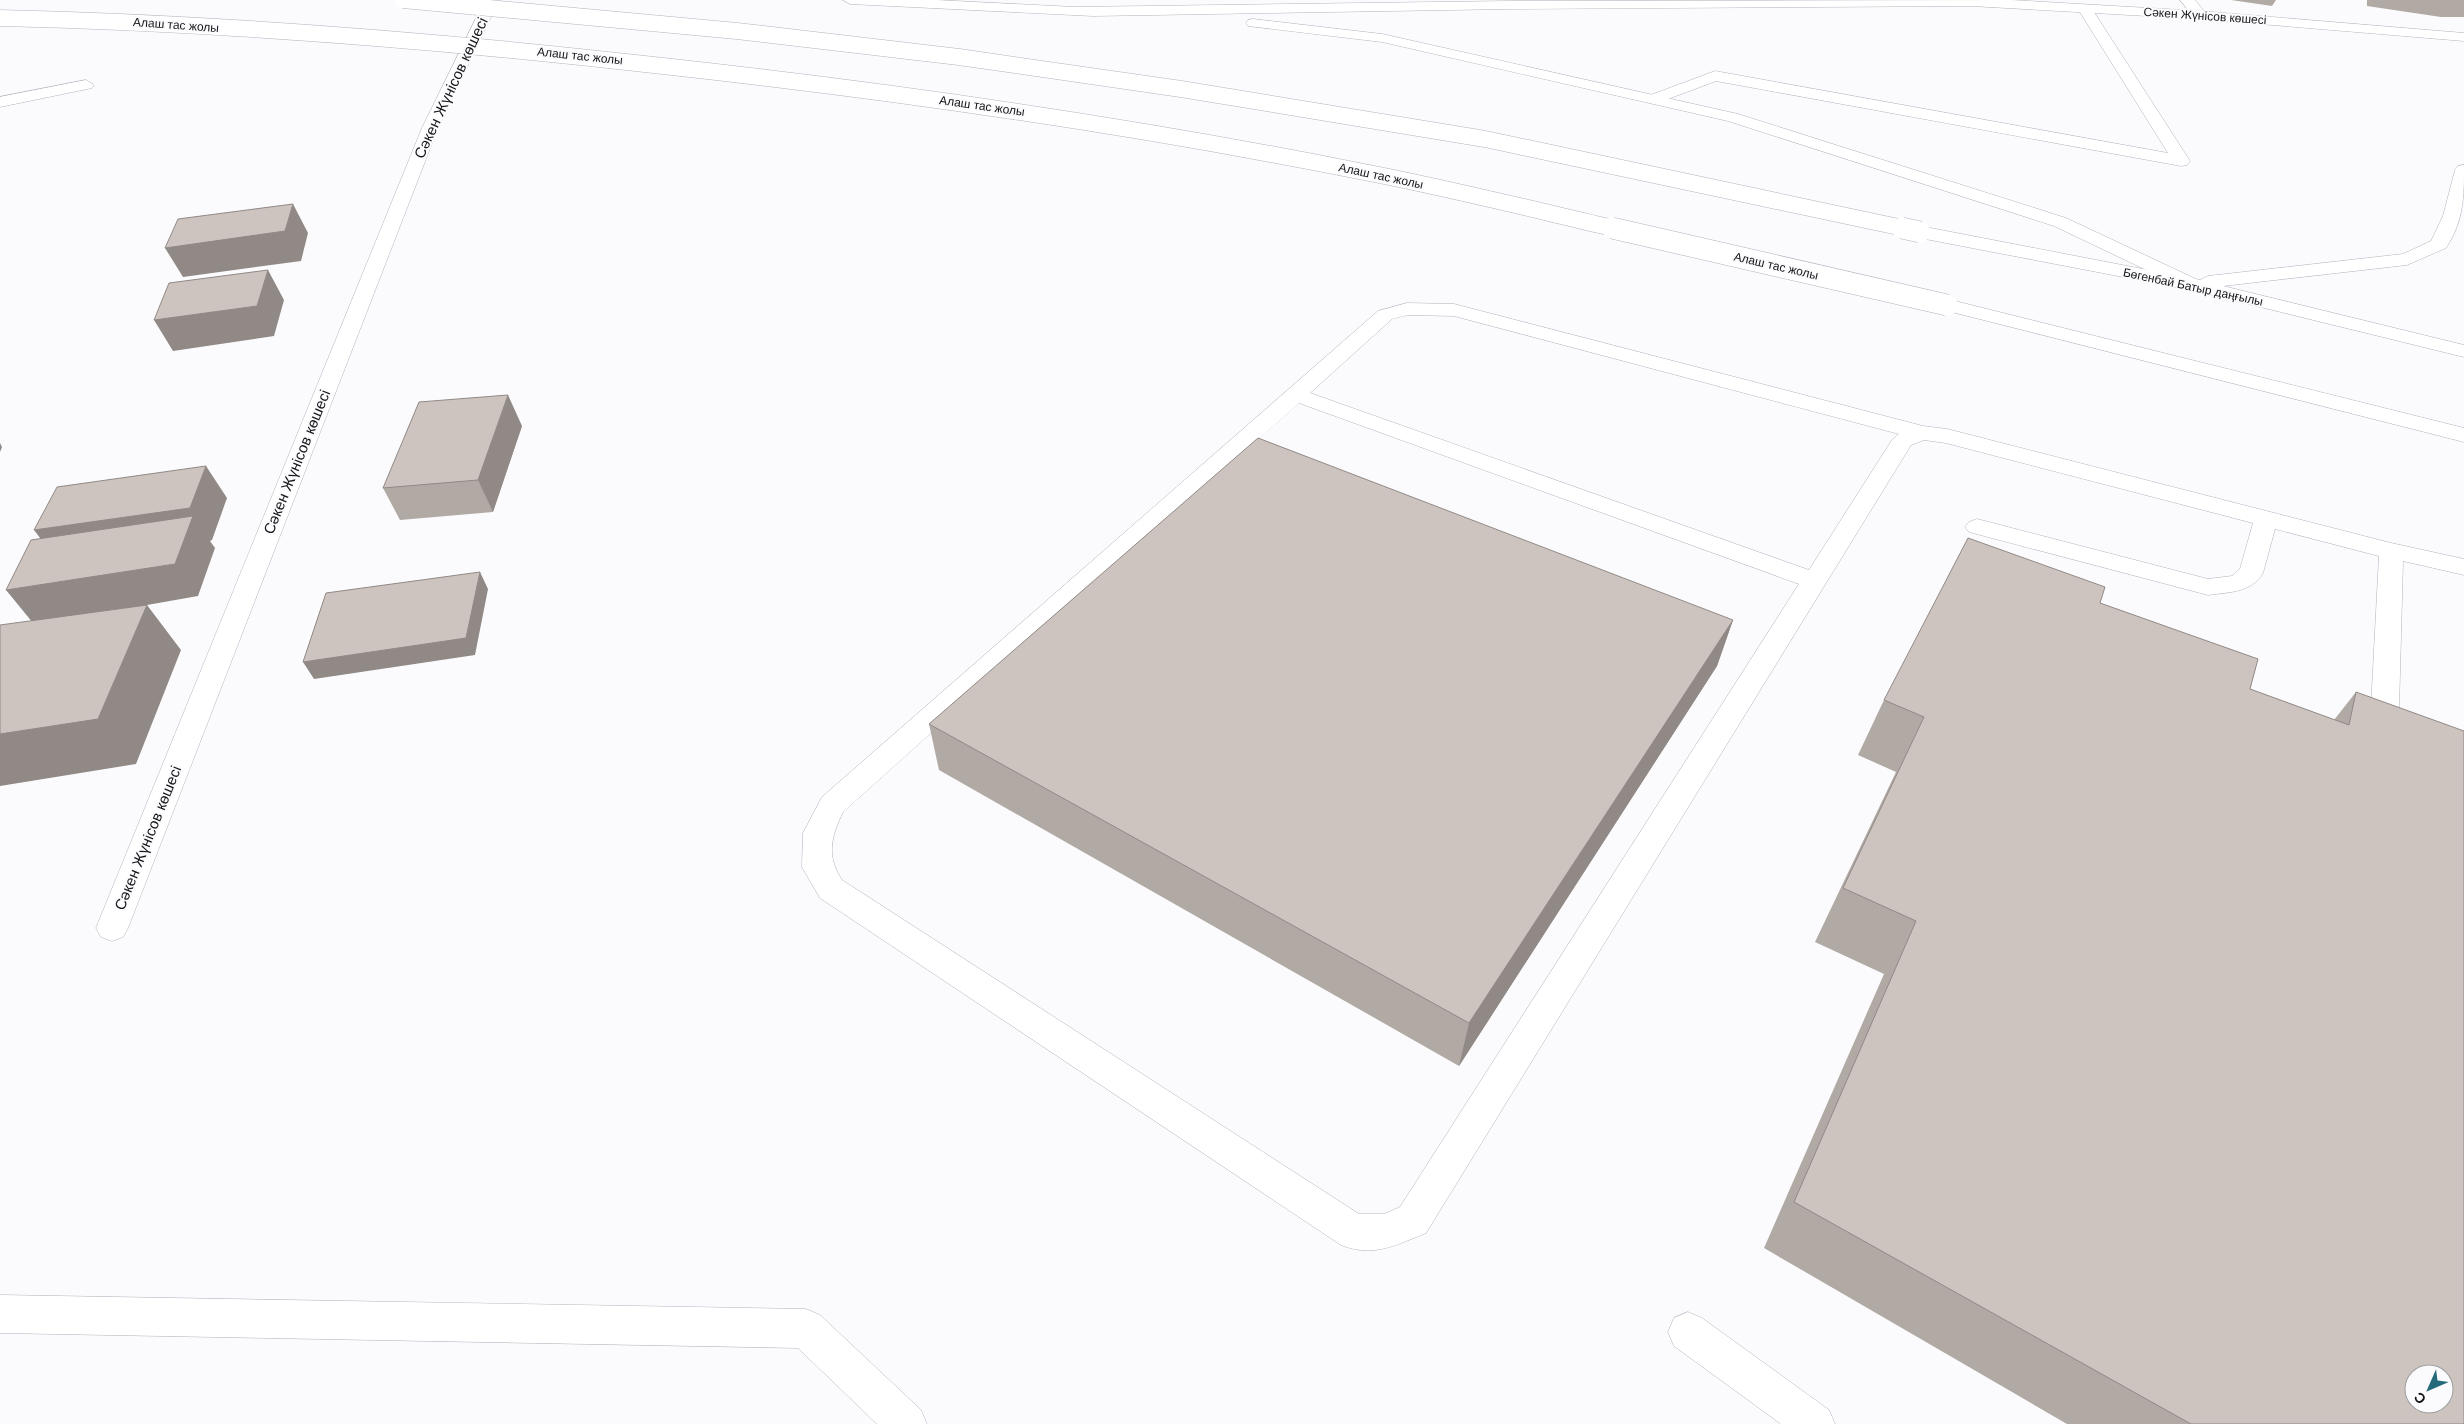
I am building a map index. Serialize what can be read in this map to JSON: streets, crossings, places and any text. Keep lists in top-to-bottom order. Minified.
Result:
{"streets":{"main road":["Сәкен Жүнісов көшесі","Алаш тас жолы","Бөгенбай Батыр даңғылы"]},"north":"bottom left"}
